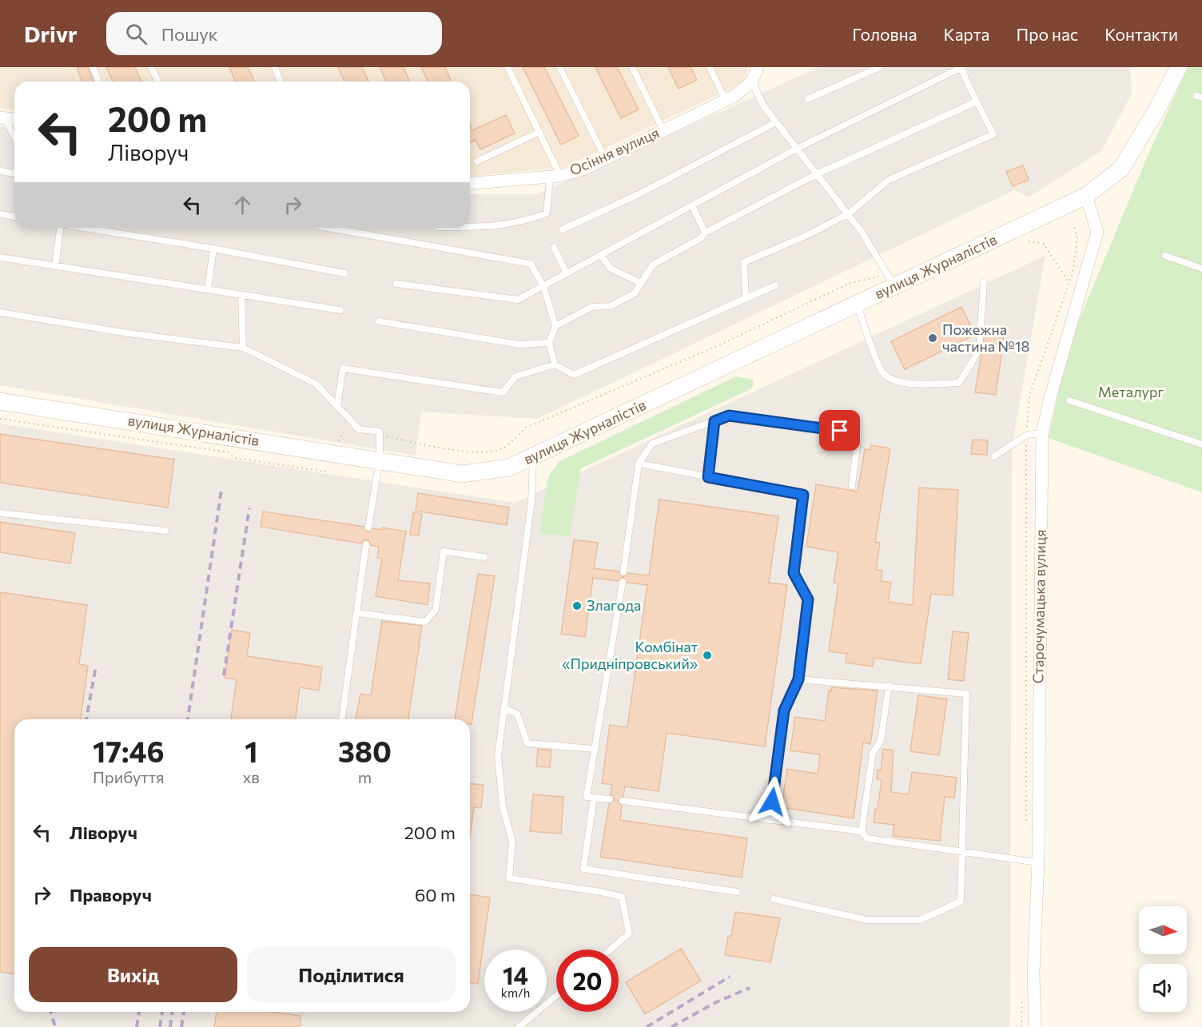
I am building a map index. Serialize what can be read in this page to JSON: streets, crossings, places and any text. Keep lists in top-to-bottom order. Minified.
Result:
{"streets":{"street":["Осіння вулиця","вулиця Журналістів","Старочумацька вулиця"]},"crossings":[["вулиця Журналістів","Старочумацька вулиця"]],"parks":["Металург"],"places":["Пожежна частина №18","Злагода","Комбінат «Придніпровський»"],"north":"right","page":{"header":"Drivr","search":"Пошук","nav":["Головна","Карта","Про нас","Контакти"],"turn":["200 m","Ліворуч"],"eta":["17:46","Прибуття","1","хв","380","m"],"list":[{"name":"Ліворуч","value":"200 m"},{"name":"Праворуч","value":"60 m"}],"buttons":["Вихід","Поділитися"],"speed":"14 km/h","limit":"20"}}
